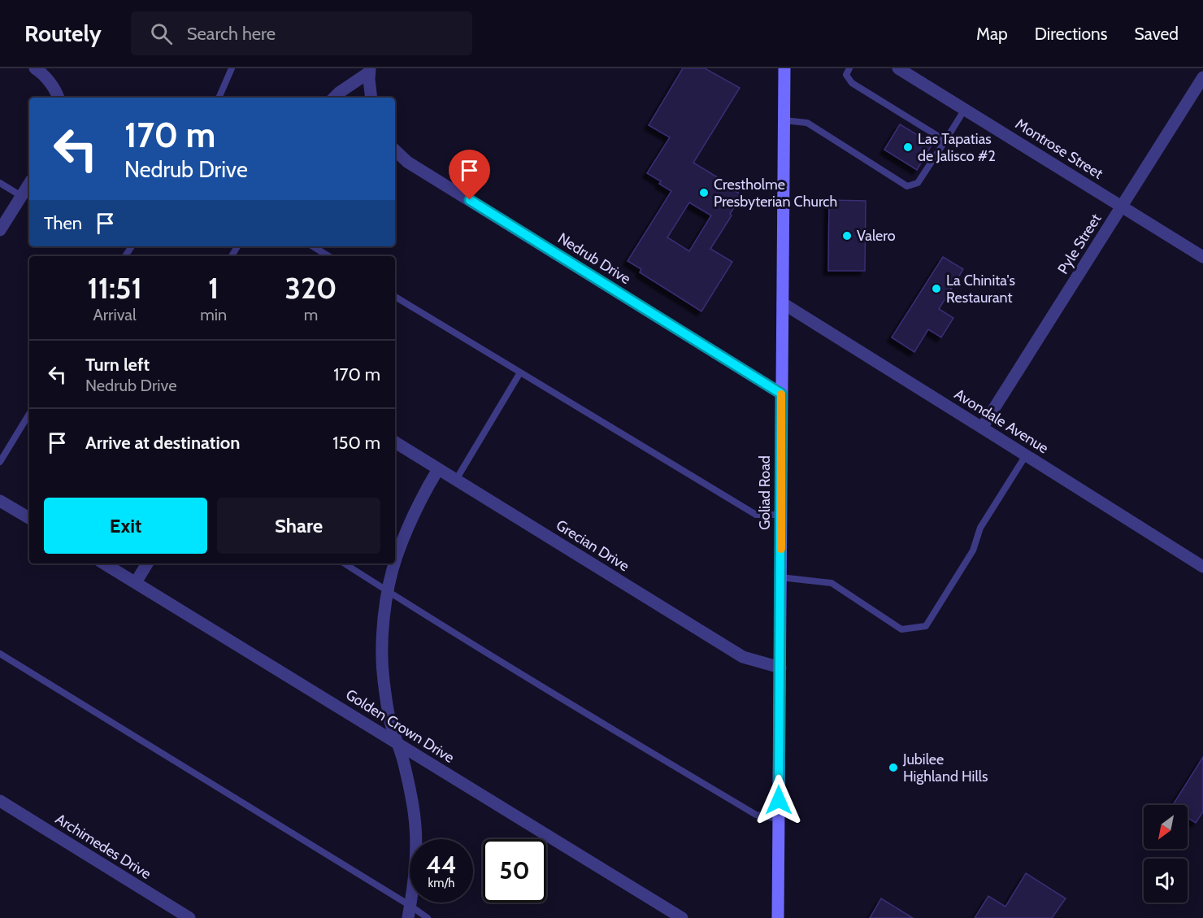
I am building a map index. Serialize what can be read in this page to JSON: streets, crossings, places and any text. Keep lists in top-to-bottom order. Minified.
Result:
{"streets":{"main road":["Goliad Road"],"street":["Montrose Street","Pyle Street","Nedrub Drive","Avondale Avenue","Grecian Drive","Golden Crown Drive","Archimedes Drive"]},"crossings":[["Montrose Street","Pyle Street"],["Pyle Street","Avondale Avenue"],["Nedrub Drive","Goliad Road"],["Avondale Avenue","Goliad Road"],["Goliad Road","Grecian Drive"]],"places":["Las Tapatias de Jalisco #2","Crestholme Presbyterian Church","Valero","La Chinita's Restaurant","Jubilee Highland Hills"],"north":"bottom left","page":{"header":"Routely","search":"Search here","nav":["Map","Directions","Saved"],"turn":["170 m","Nedrub Drive"],"then":"Then","eta":["11:51","Arrival","1","min","320","m"],"list":[{"name":"Turn left","note":"Nedrub Drive","value":"170 m"},{"name":"Arrive at destination","value":"150 m"}],"buttons":["Exit","Share"],"speed":"44 km/h","limit":"50"}}
